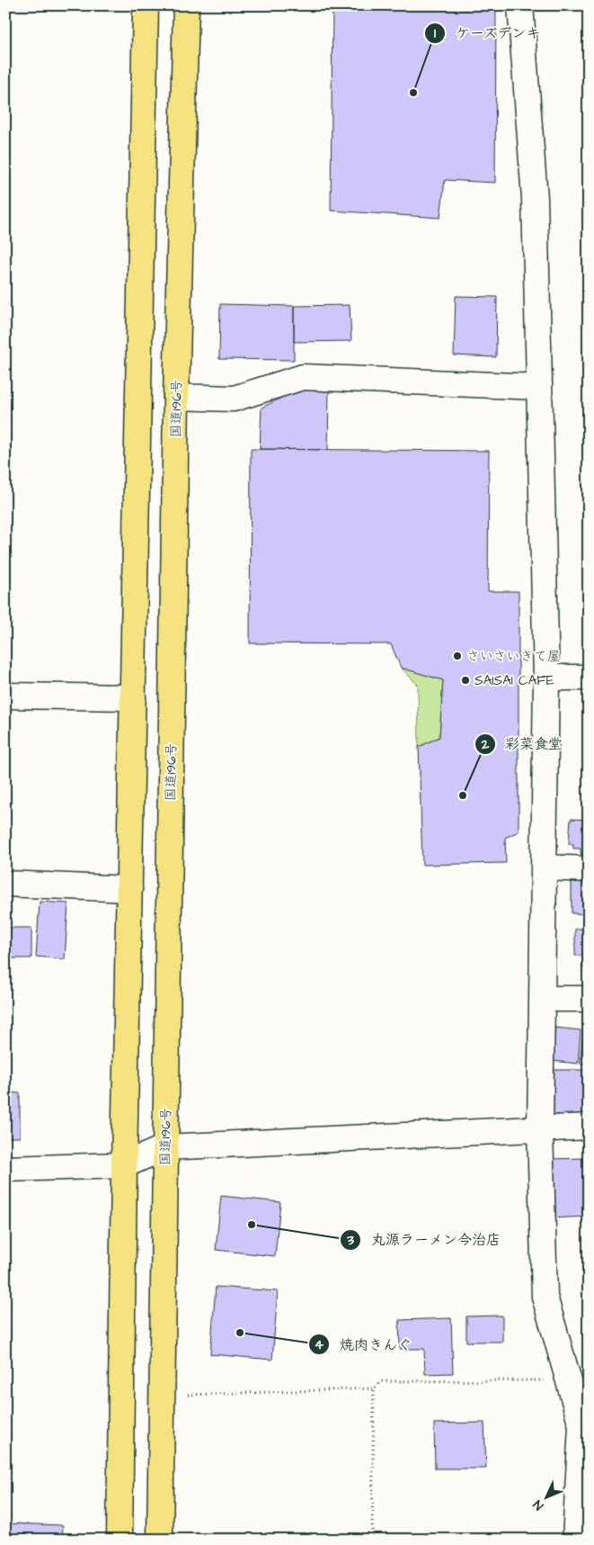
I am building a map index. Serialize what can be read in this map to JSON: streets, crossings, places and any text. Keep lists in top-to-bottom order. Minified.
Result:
{"streets":{"highway":["国道196号"]},"places":["ケーズデンキ","さいさいきて屋","SAISAI CAFE","彩菜食堂","丸源ラーメン今治店","焼肉きんぐ"],"north":"bottom left"}
